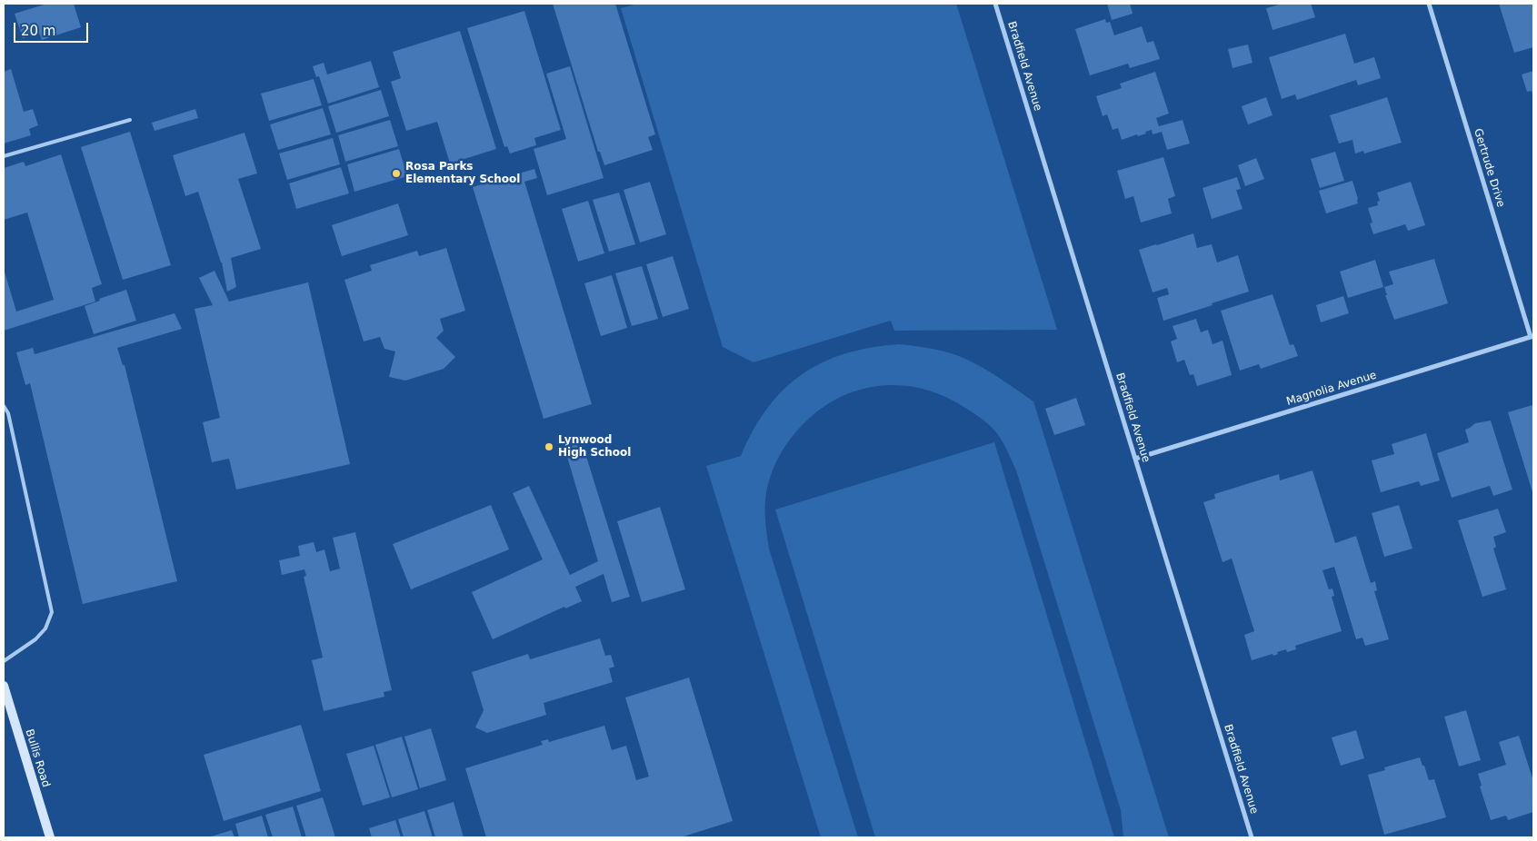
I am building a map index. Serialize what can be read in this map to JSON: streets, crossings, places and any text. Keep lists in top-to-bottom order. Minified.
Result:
{"streets":{"street":["Bradfield Avenue","Gertrude Drive","Magnolia Avenue","Bullis Road"]},"crossings":[["Bradfield Avenue","Magnolia Avenue"],["Gertrude Drive","Magnolia Avenue"]],"places":["Rosa Parks Elementary School","Lynwood High School"],"scale_bar":"20 m"}
